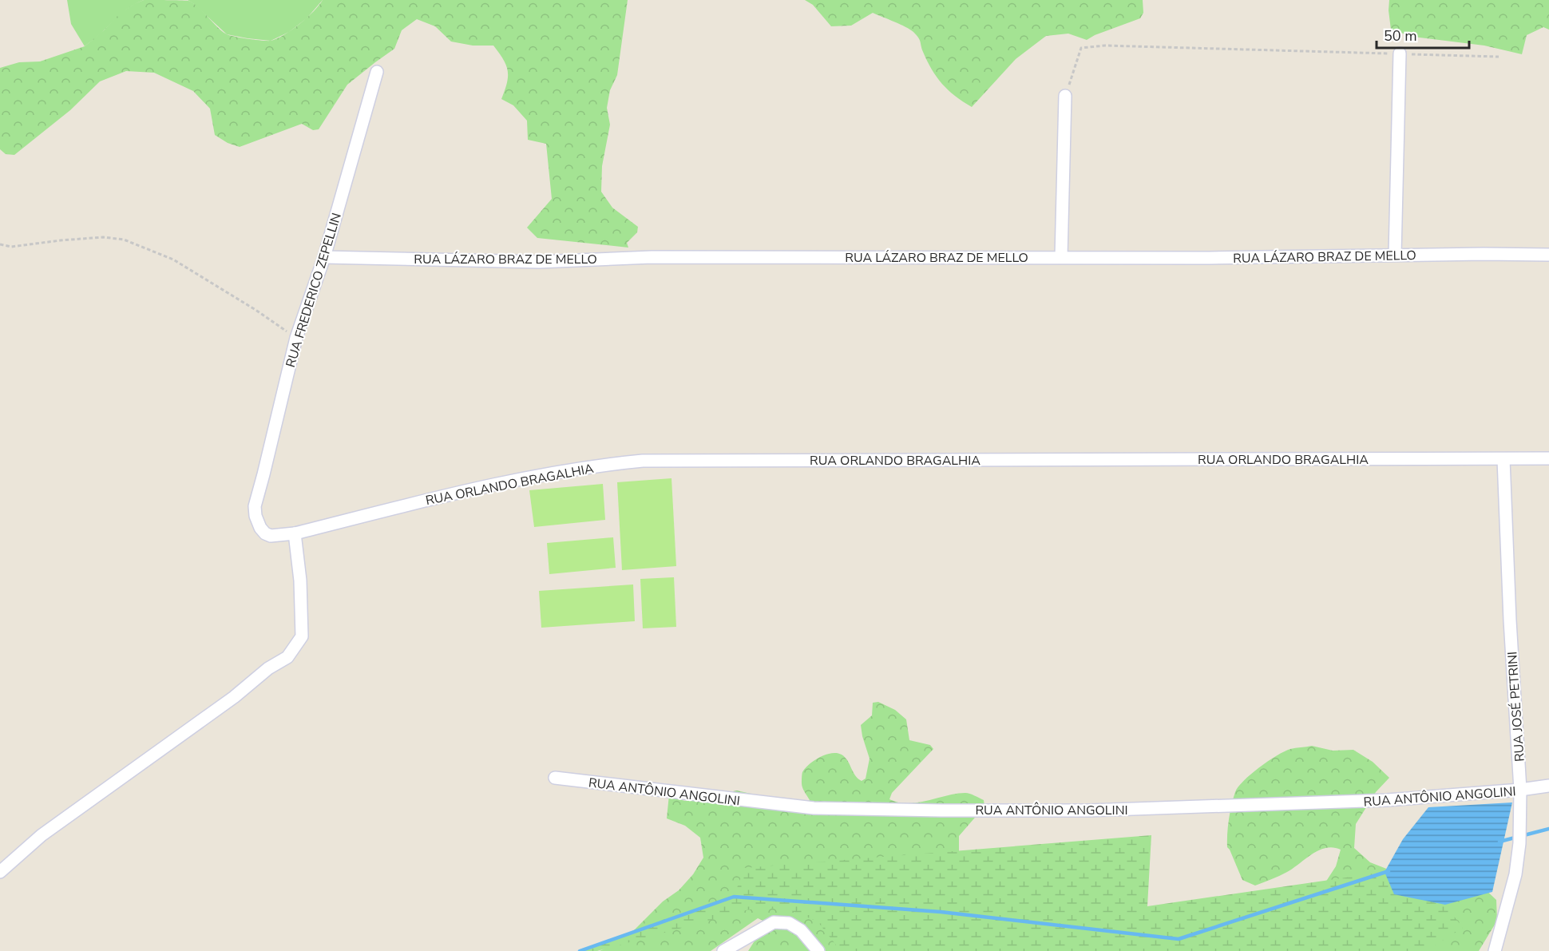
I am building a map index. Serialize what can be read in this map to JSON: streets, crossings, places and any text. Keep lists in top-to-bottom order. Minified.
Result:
{"streets":{"street":["RUA LÁZARO BRAZ DE MELLO","RUA FREDERICO ZEPELLIN","RUA ORLANDO BRAGALHIA","RUA JOSÉ PETRINI","RUA ANTÔNIO ANGOLINI"]},"crossings":[["RUA LÁZARO BRAZ DE MELLO","RUA FREDERICO ZEPELLIN"],["RUA FREDERICO ZEPELLIN","RUA ORLANDO BRAGALHIA"],["RUA ORLANDO BRAGALHIA","RUA JOSÉ PETRINI"],["RUA JOSÉ PETRINI","RUA ANTÔNIO ANGOLINI"]],"scale_bar":"50 m"}
